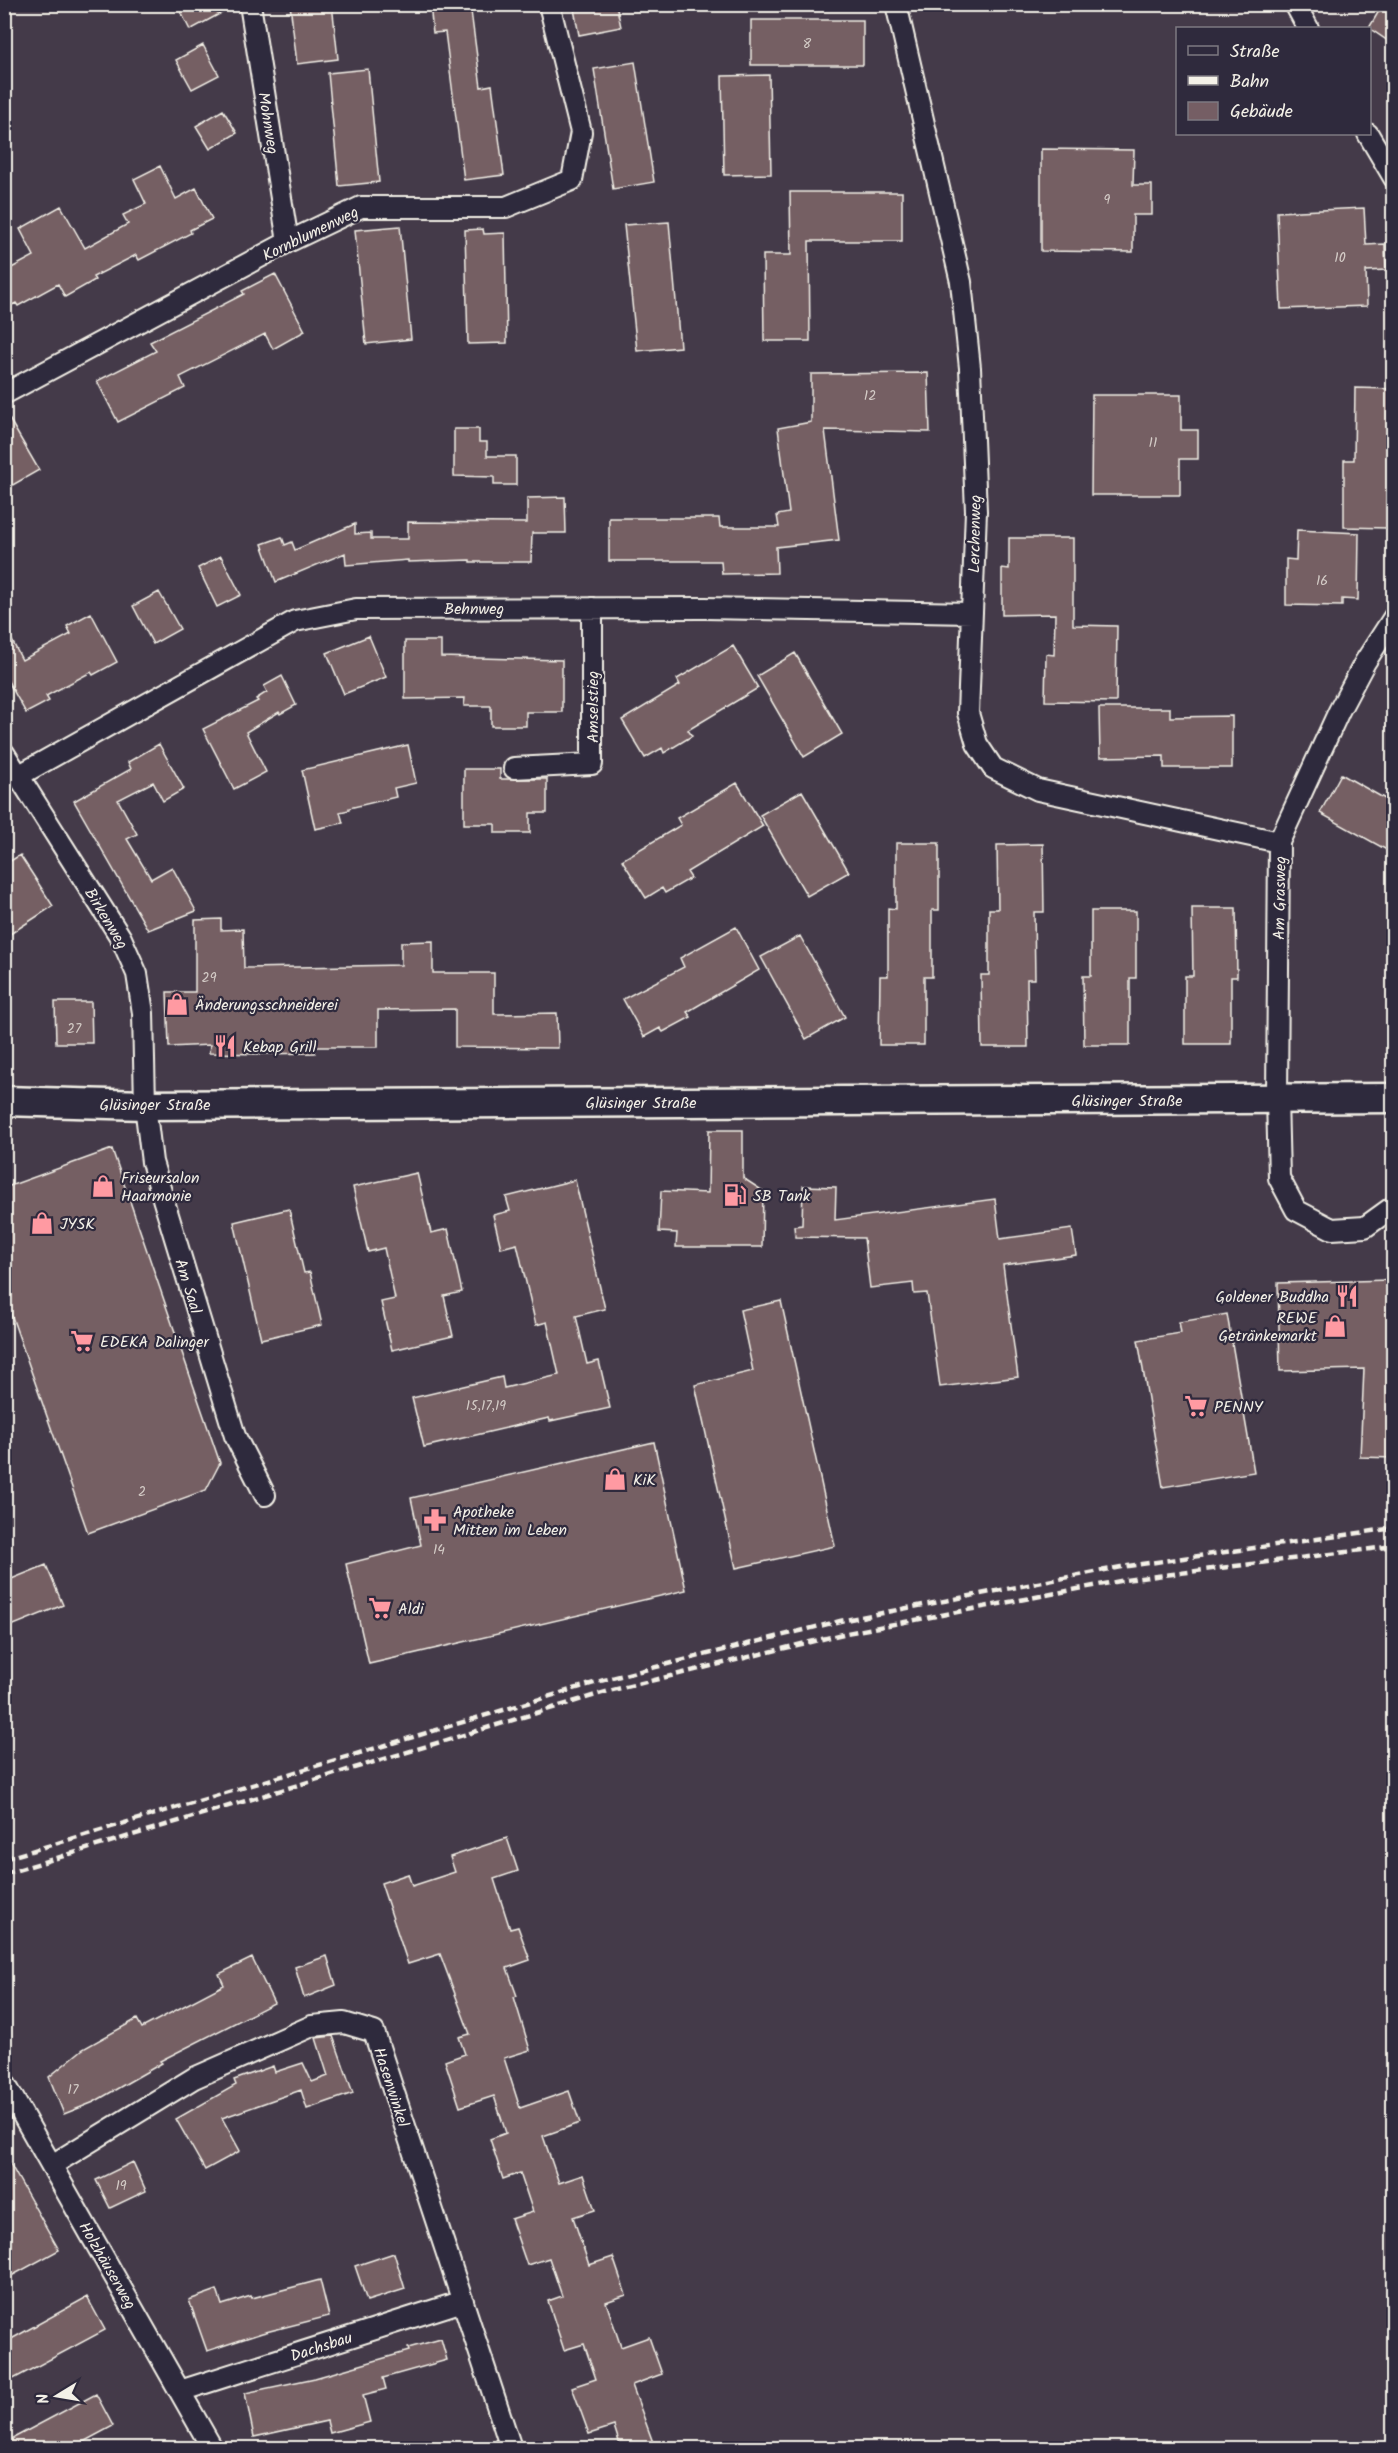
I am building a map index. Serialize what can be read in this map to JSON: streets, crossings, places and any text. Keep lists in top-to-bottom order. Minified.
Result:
{"streets":{"main road":["Glüsinger Straße"],"street":["Mohnweg","Kornblumenweg","Lerchenweg","Behnweg","Amselstieg","Am Grasweg","Birkenweg","Am Saal","Hasenwinkel","Holzhäuserweg","Dachsbau"]},"crossings":[["Mohnweg","Kornblumenweg"],["Lerchenweg","Behnweg"],["Lerchenweg","Am Grasweg"],["Behnweg","Amselstieg"],["Behnweg","Birkenweg"],["Am Grasweg","Glüsinger Straße"],["Birkenweg","Glüsinger Straße"],["Birkenweg","Am Saal"],["Glüsinger Straße","Am Saal"],["Hasenwinkel","Holzhäuserweg"],["Hasenwinkel","Dachsbau"],["Holzhäuserweg","Dachsbau"]],"places":{"shop":["Änderungsschneiderei","Friseursalon Haarmonie","JYSK","REWE Getränkemarkt","KiK"],"restaurant":["Kebap Grill","Goldener Buddha"],"fuel station":["SB Tank"],"supermarket":["EDEKA Dalinger","PENNY","Aldi"],"pharmacy":["Apotheke Mitten im Leben"]},"house_numbers":["8","9","10","12","11","16","29","27","15,17,19","2","14","17","19"],"legend":["Straße","Bahn","Gebäude"],"north":"left"}
